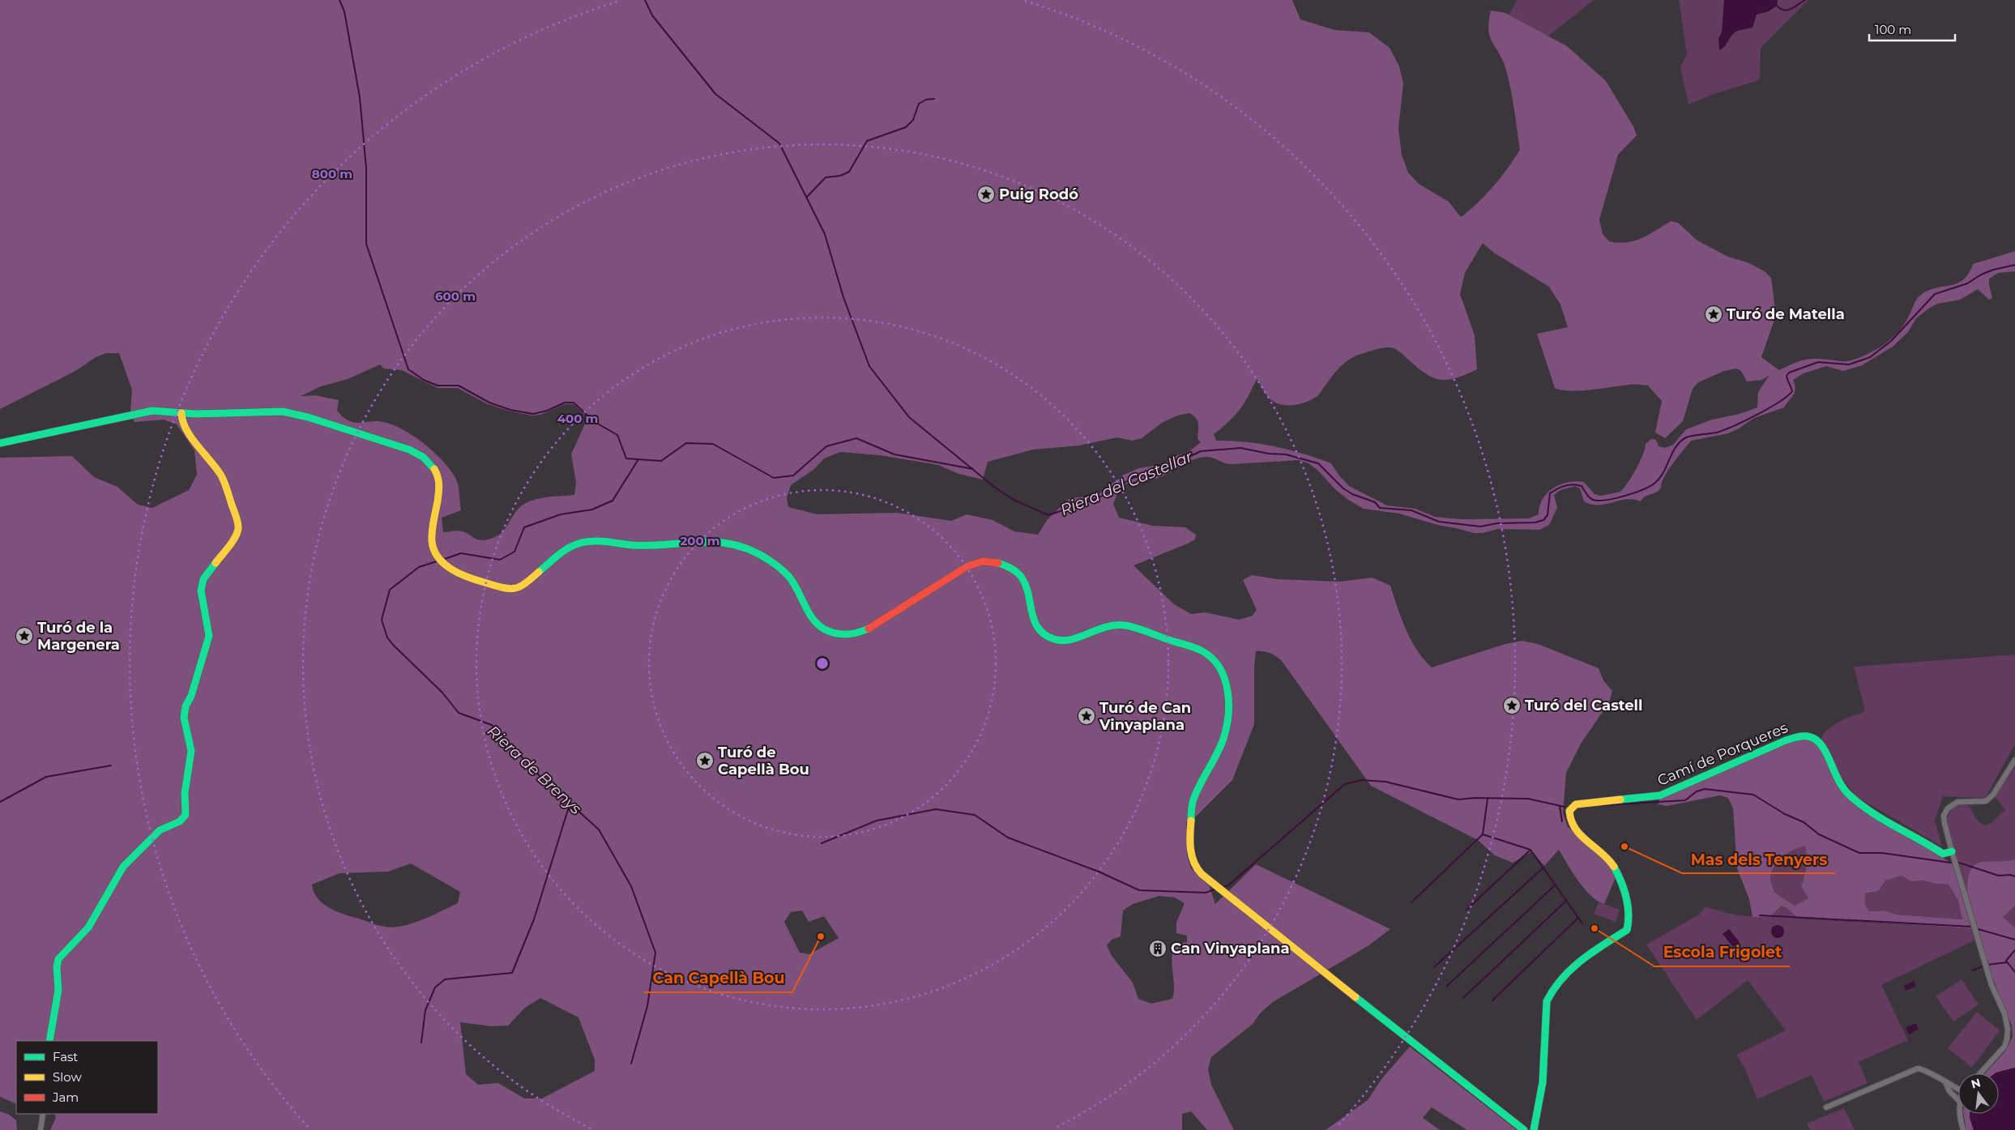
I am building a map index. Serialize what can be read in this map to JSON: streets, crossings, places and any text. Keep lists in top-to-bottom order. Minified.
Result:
{"streets":{"main road":["Camí de Porqueres"]},"water":["Riera del Castellar","Riera de Brenys"],"places":{"place":["Puig Rodó","Turó de Matella","Turó de la Margenera","Turó del Castell","Turó de Can Vinyaplana","Turó de Capellà Bou"],"other":["Mas dels Tenyers","Escola Frigolet","Can Capellà Bou"],"building":["Can Vinyaplana"]},"legend":["Fast","Slow","Jam"],"scale_bar":"100 m","north":"top","rings":["800 m","600 m","400 m","200 m"]}
